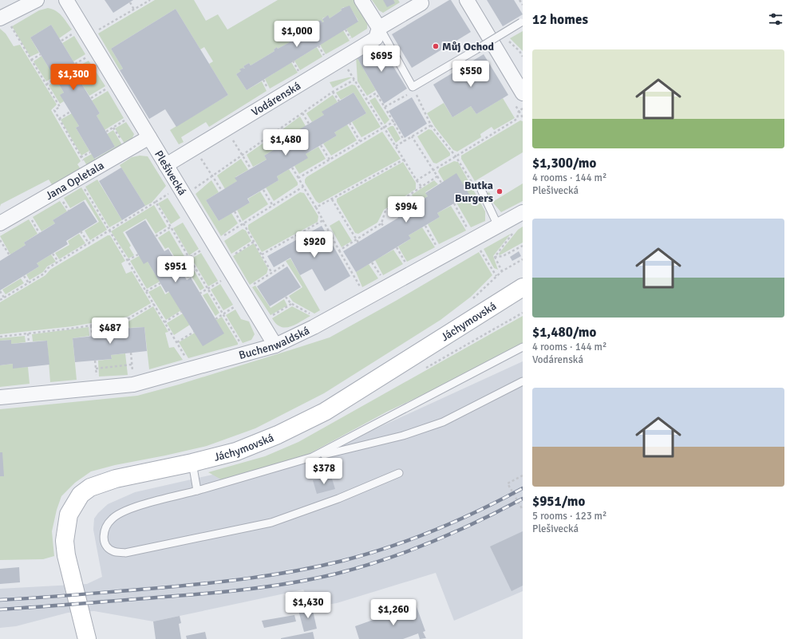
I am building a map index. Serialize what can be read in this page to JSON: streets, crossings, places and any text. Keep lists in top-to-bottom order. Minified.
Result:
{"streets":{"street":["Vodárenská","Plešivecká","Jana Opletala","Jáchymovská","Buchenwaldská"]},"crossings":[["Vodárenská","Plešivecká"],["Plešivecká","Jana Opletala"],["Plešivecká","Buchenwaldská"]],"places":["Můj Ochod","Butka Burgers"],"page":{"heading":"12 homes","price":["$1,000","$695","$550","$1,300","$1,480","$994","$920","$951","$487","$378","$1,430","$1,260"],"list":[{"name":"$1,300/mo","note":"4 rooms · 144 m² · Plešivecká"},{"name":"$1,480/mo","note":"4 rooms · 144 m² · Vodárenská"},{"name":"$951/mo","note":"5 rooms · 123 m² · Plešivecká"}]}}
